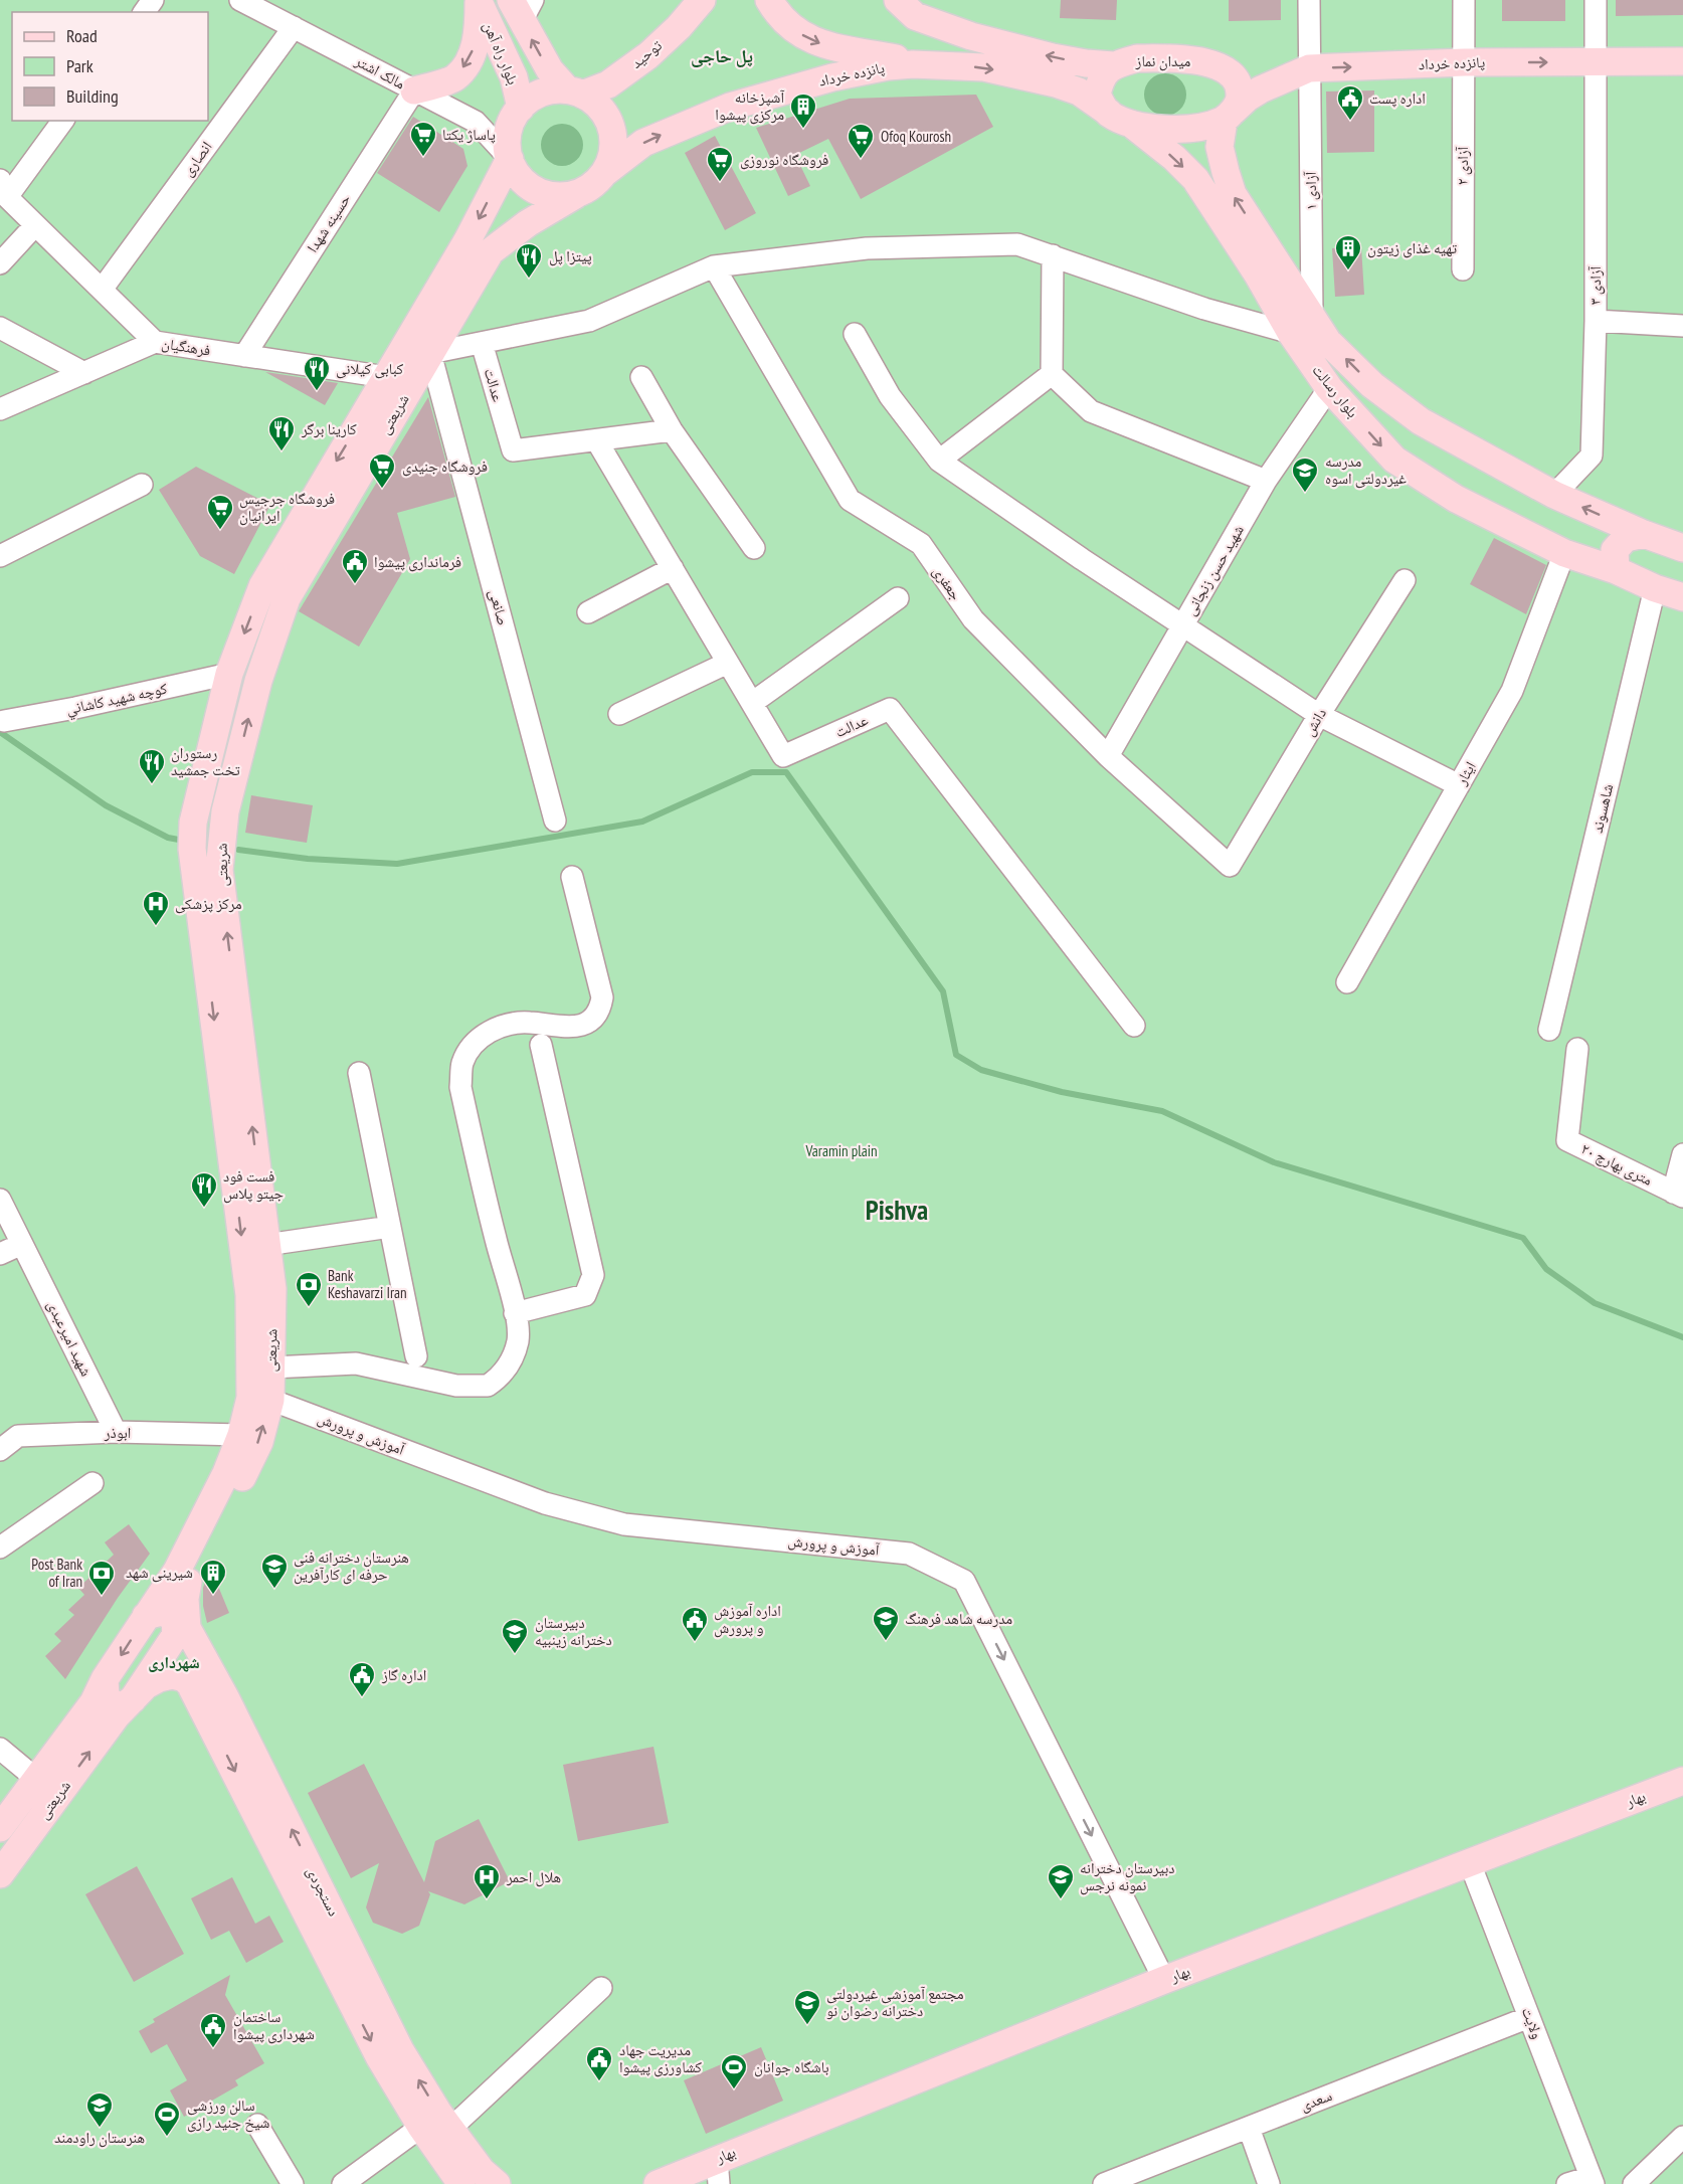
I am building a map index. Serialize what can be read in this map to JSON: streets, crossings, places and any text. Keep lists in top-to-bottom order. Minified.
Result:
{"streets":{"main road":["بلوار راه آهن","توحید","میدان نماز","پانزده خرداد","بلوار رسالت","شریعتی","بهار","دستجردی"],"street":["مالک اشتر","انصاری","آزادی ۲","آزادی ۱","حسینه شهدا","آزادی ۳","فرهنگیان","عدالت","شهید حسن زنجانی","جعفری","صانعی","كوچه شهيد كاشاني","دانش","ایثار","شاهسوند","۲۰ متری بهارچ","شهید امیرعبدی","ابوذر","آموزش و پرورش","ولایت","سعدی"]},"crossings":[["بلوار راه آهن","توحید"],["بلوار راه آهن","پانزده خرداد"],["بلوار راه آهن","مالک اشتر"],["بلوار راه آهن","شریعتی"],["توحید","پانزده خرداد"],["توحید","مالک اشتر"],["توحید","شریعتی"],["میدان نماز","پانزده خرداد"],["میدان نماز","بلوار رسالت"],["پانزده خرداد","مالک اشتر"],["پانزده خرداد","آزادی ۲"],["پانزده خرداد","آزادی ۱"],["پانزده خرداد","آزادی ۳"],["پانزده خرداد","بلوار رسالت"],["پانزده خرداد","شریعتی"],["مالک اشتر","انصاری"],["مالک اشتر","حسینه شهدا"],["مالک اشتر","شریعتی"],["انصاری","فرهنگیان"],["آزادی ۱","بلوار رسالت"],["حسینه شهدا","فرهنگیان"],["آزادی ۳","بلوار رسالت"],["فرهنگیان","شریعتی"],["بلوار رسالت","شهید حسن زنجانی"],["بلوار رسالت","ایثار"],["بلوار رسالت","شاهسوند"],["شریعتی","صانعی"],["شریعتی","كوچه شهيد كاشاني"],["شریعتی","ابوذر"],["شریعتی","آموزش و پرورش"],["شریعتی","دستجردی"],["شهید حسن زنجانی","جعفری"],["جعفری","دانش"],["شهید امیرعبدی","ابوذر"],["آموزش و پرورش","بهار"],["بهار","ولایت"],["ولایت","سعدی"]],"one_way":["آموزش و پرورش"],"districts":["پل حاجی","Pishva","شهرداری"],"parks":["Varamin plain"],"places":{"public building":["اداره پست","فرمانداری پیشوا","اداره آموزش و پرورش","اداره گاز","ساختمان شهرداری پیشوا","مدیریت جهاد کشاورزی پیشوا"],"building":["آشپزخانه مرکزی پیشوا","تهیه غذای زیتون","شیرینی شهد"],"supermarket":["پاساژ یکتا","Ofoq Kourosh","فروشگاه نوروزی","فروشگاه جنیدی","فروشگاه جرجیس ایرانیان"],"restaurant":["پیتزا پل","کبابی کیلانی","کارینا برگر","رستوران تخت جمشید","فست فود جیتو پلاس"],"school or university":["مدرسه غیردولتی اسوه","هنرستان دخترانه فنی حرفه ای کارآفرین","مدرسه شاهد فرهنگ","دبیرستان دخترانه زینبیه","دبیرستان دخترانه نمونه نرجس","مجتمع آموزشی غیردولتی دخترانه رضوان نو","هنرستان راودمند"],"hospital":["مرکز پزشکی","هلال احمر"],"bank":["Bank Keshavarzi Iran","Post Bank of Iran"],"sports":["باشگاه جوانان","سالن ورزشی شیخ جنید رازی"]},"legend":["Road","Park","Building"]}
